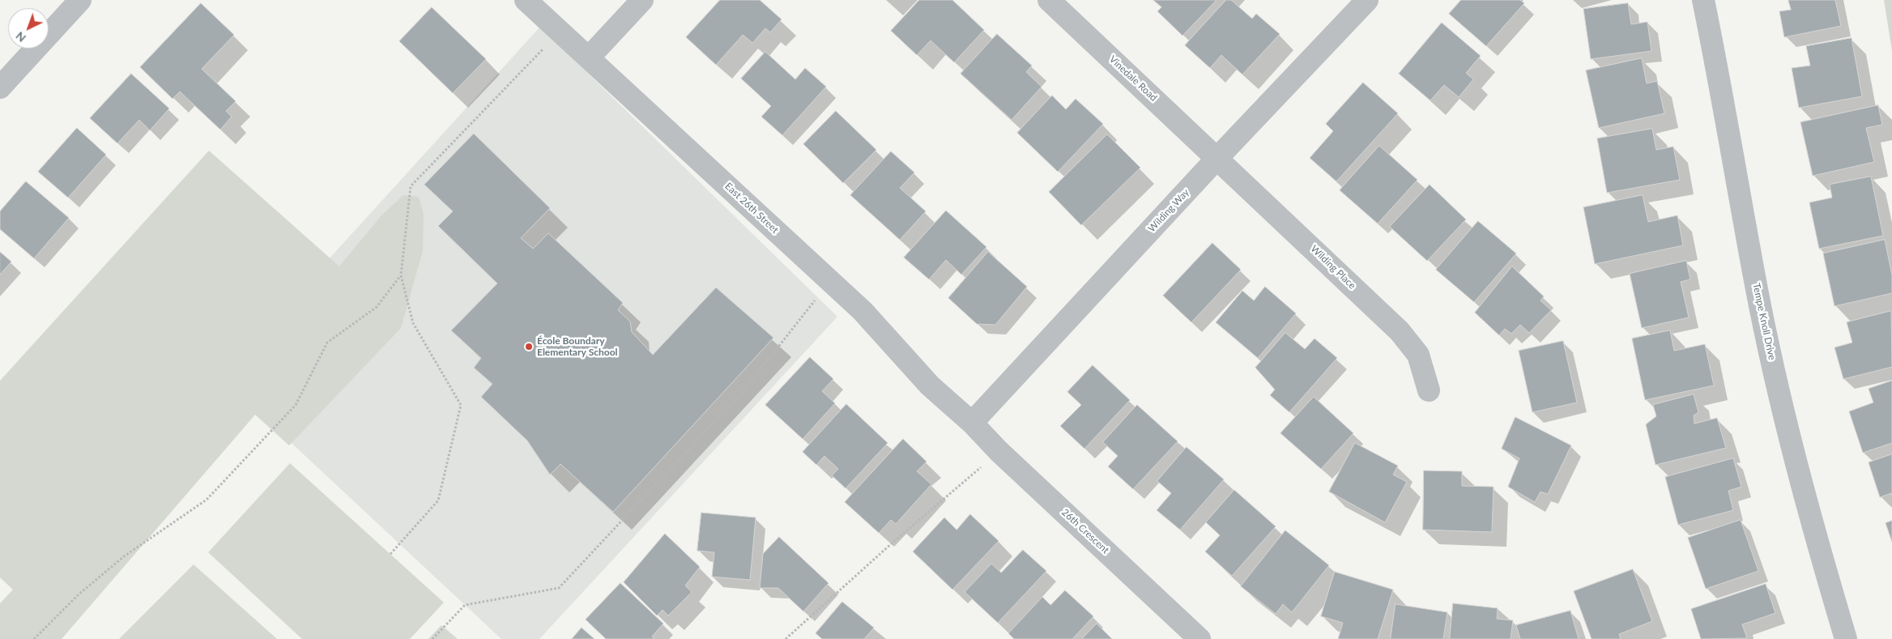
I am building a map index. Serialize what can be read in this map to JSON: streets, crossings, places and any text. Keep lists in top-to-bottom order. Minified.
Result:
{"streets":{"street":["Vinedale Road","East 26th Street","Wilding Way","Wilding Place","Tempe Knoll Drive","26th Crescent"]},"crossings":[["Vinedale Road","Wilding Way"],["Vinedale Road","Wilding Place"],["East 26th Street","Wilding Way"],["East 26th Street","26th Crescent"],["Wilding Way","Wilding Place"],["Wilding Way","26th Crescent"]],"places":["École Boundary Elementary School"],"north":"bottom left"}
